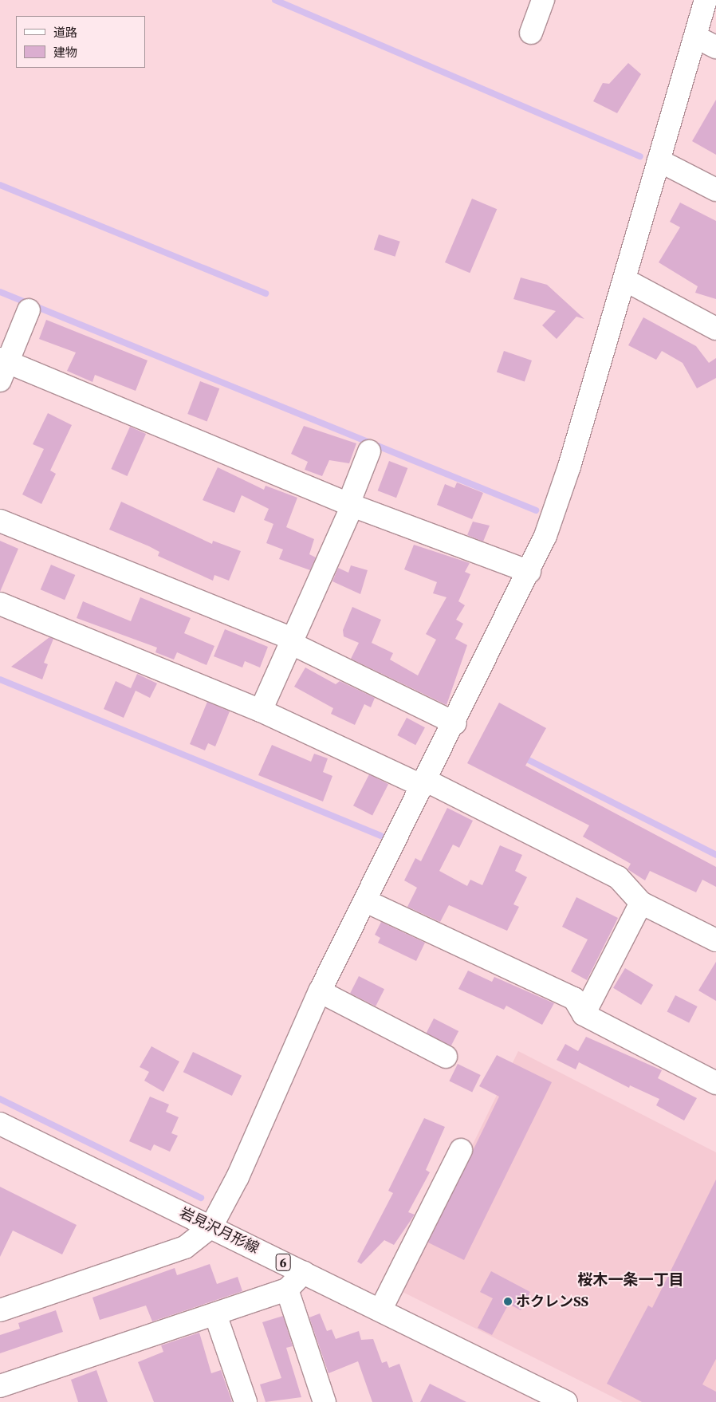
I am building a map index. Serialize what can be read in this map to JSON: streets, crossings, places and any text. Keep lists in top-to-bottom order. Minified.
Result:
{"streets":{"street":["岩見沢月形線","6"]},"districts":["桜木一条一丁目"],"places":["ホクレンSS"],"legend":["道路","建物"]}
